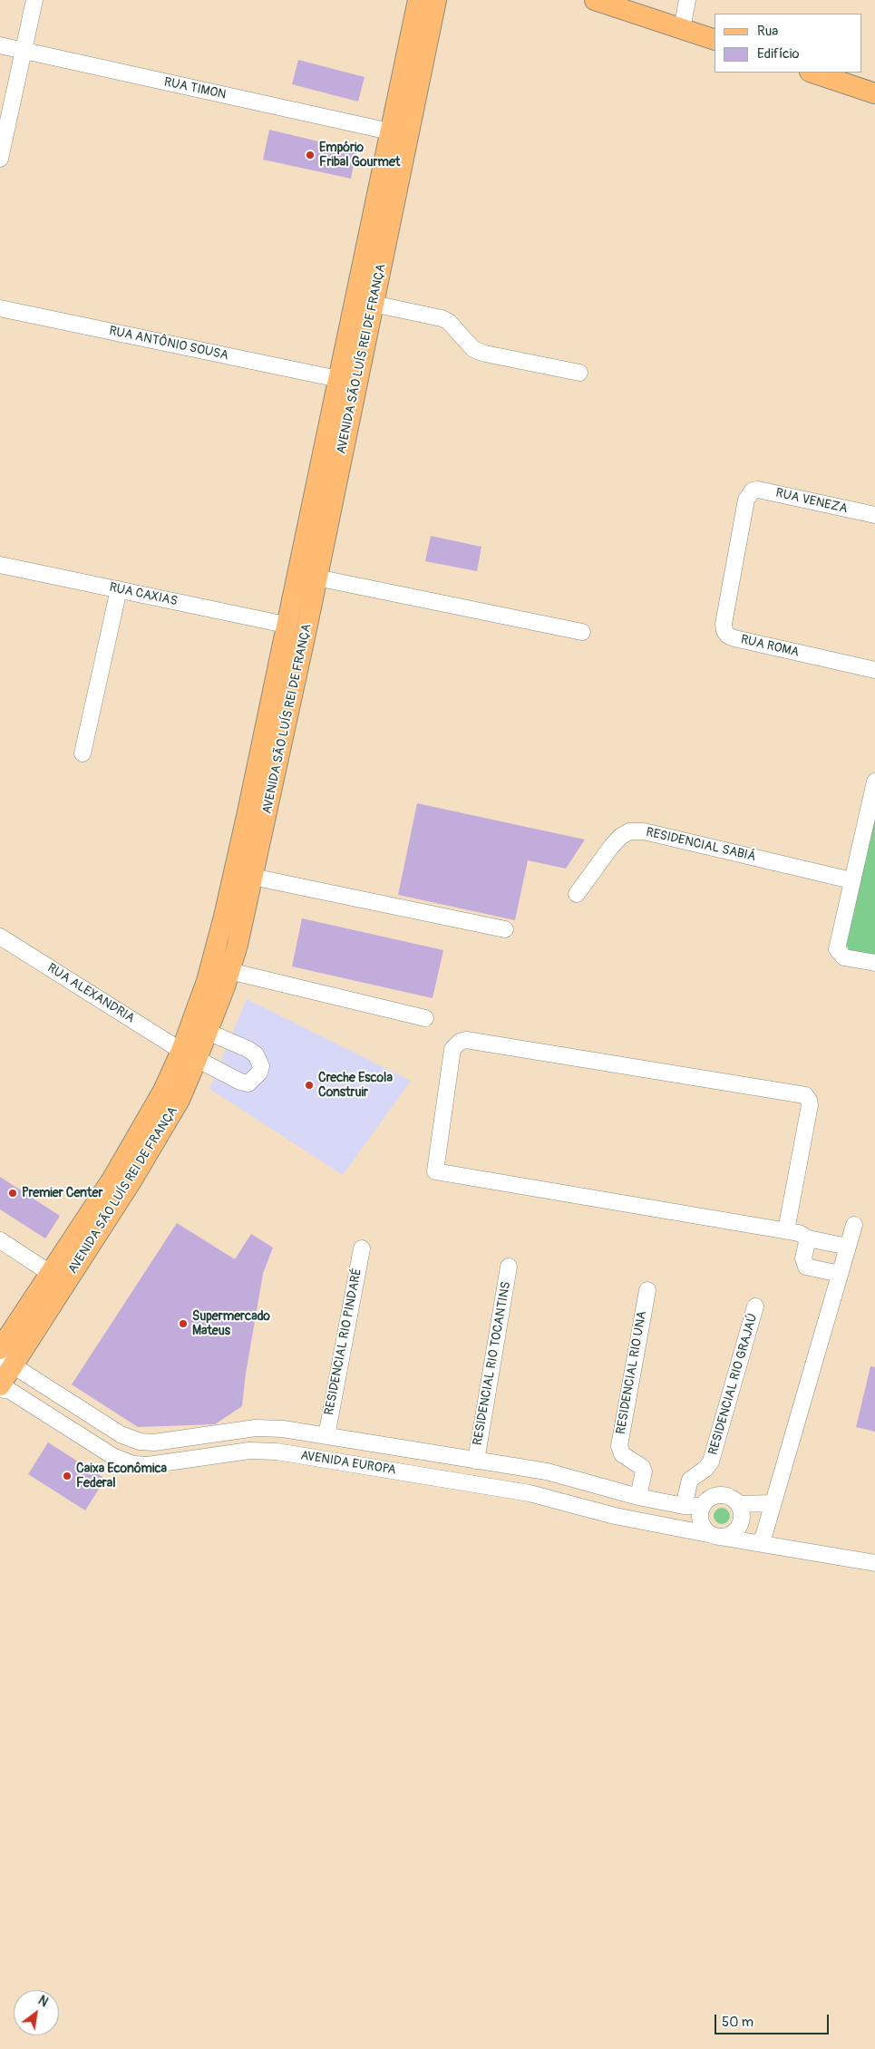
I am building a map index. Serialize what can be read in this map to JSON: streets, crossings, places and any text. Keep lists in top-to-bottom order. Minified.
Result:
{"streets":{"main road":["AVENIDA SÃO LUÍS REI DE FRANÇA"],"street":["RUA TIMON","RUA ANTÔNIO SOUSA","RUA VENEZA","RUA CAXIAS","RUA ROMA","RESIDENCIAL SABIÁ","RUA ALEXANDRIA","RESIDENCIAL RIO PINDARÉ","RESIDENCIAL RIO TOCANTINS","RESIDENCIAL RIO UNA","RESIDENCIAL RIO GRAJAÚ","AVENIDA EUROPA"]},"crossings":[["RUA TIMON","AVENIDA SÃO LUÍS REI DE FRANÇA"],["RUA ANTÔNIO SOUSA","AVENIDA SÃO LUÍS REI DE FRANÇA"],["AVENIDA SÃO LUÍS REI DE FRANÇA","RUA CAXIAS"],["AVENIDA SÃO LUÍS REI DE FRANÇA","RUA ALEXANDRIA"],["AVENIDA SÃO LUÍS REI DE FRANÇA","AVENIDA EUROPA"],["RUA VENEZA","RUA ROMA"],["RESIDENCIAL RIO PINDARÉ","AVENIDA EUROPA"],["RESIDENCIAL RIO TOCANTINS","AVENIDA EUROPA"],["RESIDENCIAL RIO UNA","AVENIDA EUROPA"],["RESIDENCIAL RIO GRAJAÚ","AVENIDA EUROPA"]],"places":["Empório Fribal Gourmet","Creche Escola Construir","Premier Center","Supermercado Mateus","Caixa Econômica Federal"],"legend":["Rua","Edifício"],"scale_bar":"50 m","north":"top right"}
